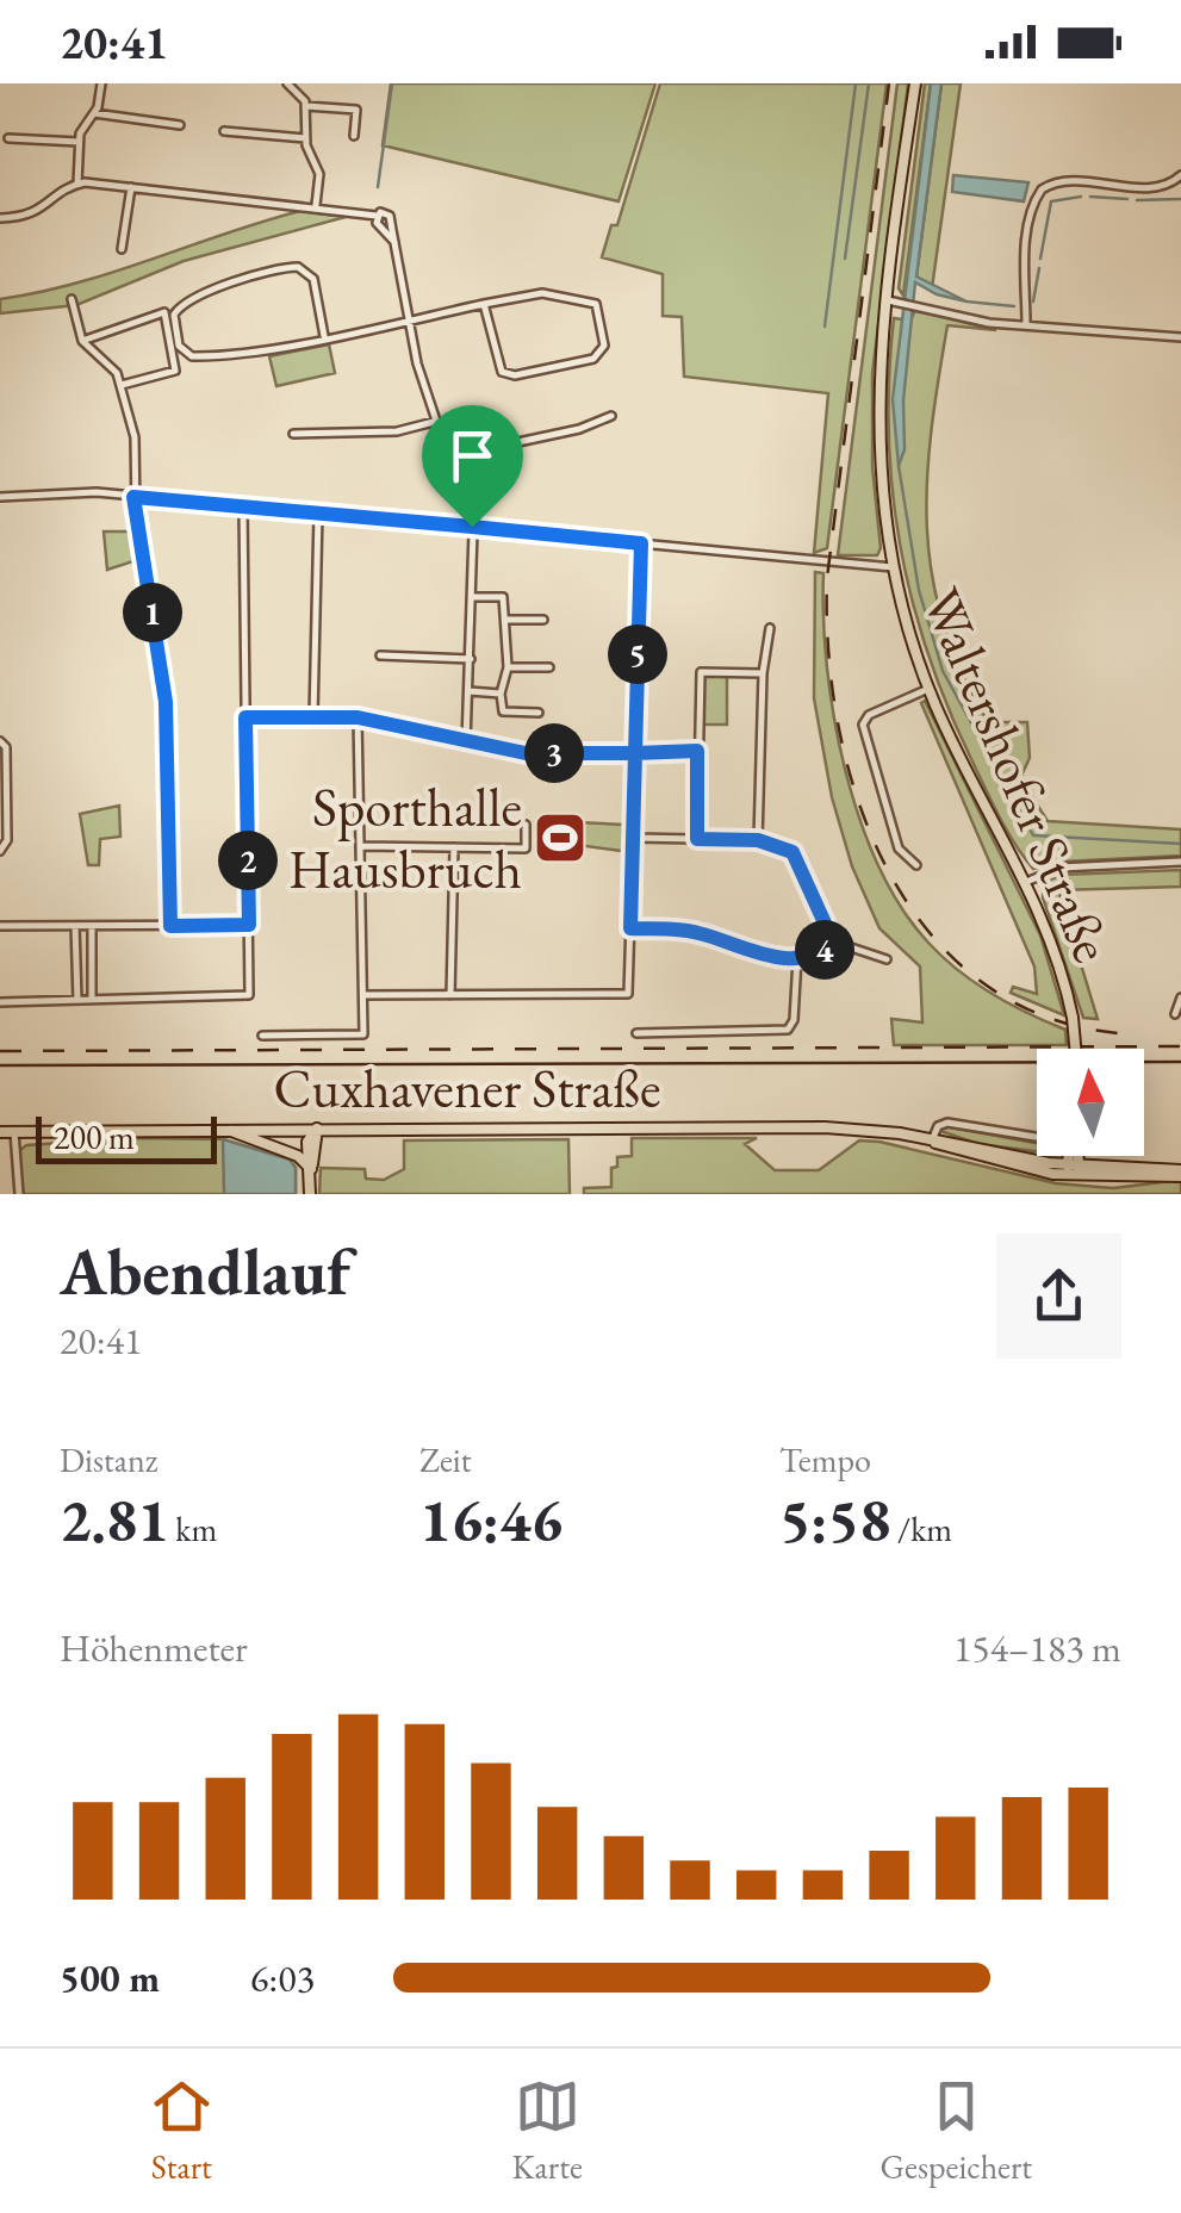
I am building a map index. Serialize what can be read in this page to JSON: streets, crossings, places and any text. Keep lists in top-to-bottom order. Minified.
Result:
{"streets":{"main road":["Waltershofer Straße","Cuxhavener Straße"]},"places":{"sports":["Sporthalle Hausbruch"]},"scale_bar":"200 m","north":"top","page":{"status":"20:41","pins":["1","5","3","2","4"],"scale":"200 m","heading":["Abendlauf","20:41"],"stats":[["Distanz","2.81 km"],["Zeit","16:46"],["Tempo","5:58 /km"]],"chart":["Höhenmeter","154–183 m"],"list":[{"name":"500 m","note":"6:03"}],"tabs":["Start","Karte","Gespeichert"]}}
